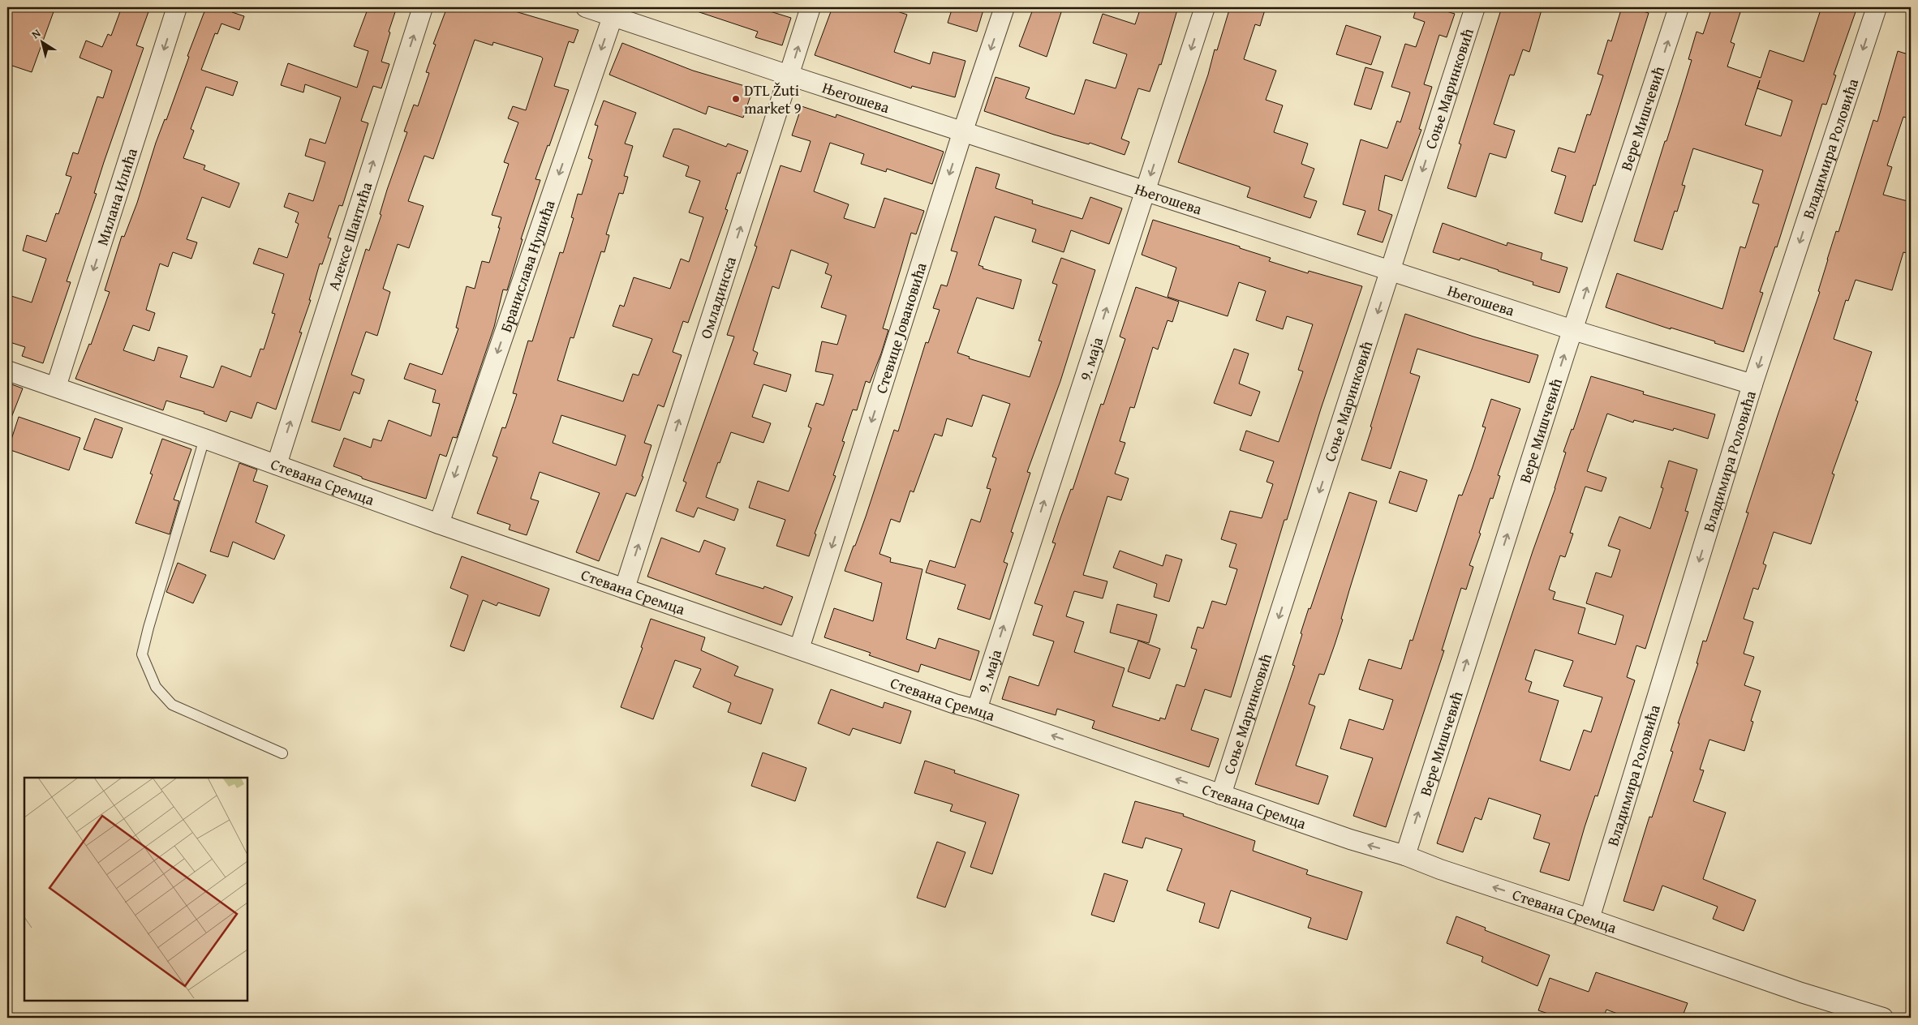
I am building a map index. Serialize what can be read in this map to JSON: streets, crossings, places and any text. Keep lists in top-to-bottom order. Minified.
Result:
{"streets":{"street":["Соње Маринковић","Његошева","Вере Мишчевић","Владимира Роловића","Милана Илића","Алексе Шантића","Бранислава Нушића","Омладинска","Стевице Јовановића","9. маја","Стевана Сремца"]},"crossings":[["Соње Маринковић","Његошева"],["Соње Маринковић","Стевана Сремца"],["Његошева","Вере Мишчевић"],["Његошева","Владимира Роловића"],["Његошева","Бранислава Нушића"],["Његошева","Омладинска"],["Његошева","Стевице Јовановића"],["Његошева","9. маја"],["Вере Мишчевић","Стевана Сремца"],["Владимира Роловића","Стевана Сремца"],["Милана Илића","Стевана Сремца"],["Алексе Шантића","Стевана Сремца"],["Бранислава Нушића","Стевана Сремца"],["Омладинска","Стевана Сремца"],["Стевице Јовановића","Стевана Сремца"],["9. маја","Стевана Сремца"]],"one_way":["Соње Маринковић","Вере Мишчевић","Владимира Роловића","Милана Илића","Алексе Шантића","Бранислава Нушића","Омладинска","Стевице Јовановића"],"places":["DTL Žuti market 9"],"north":"top left"}
